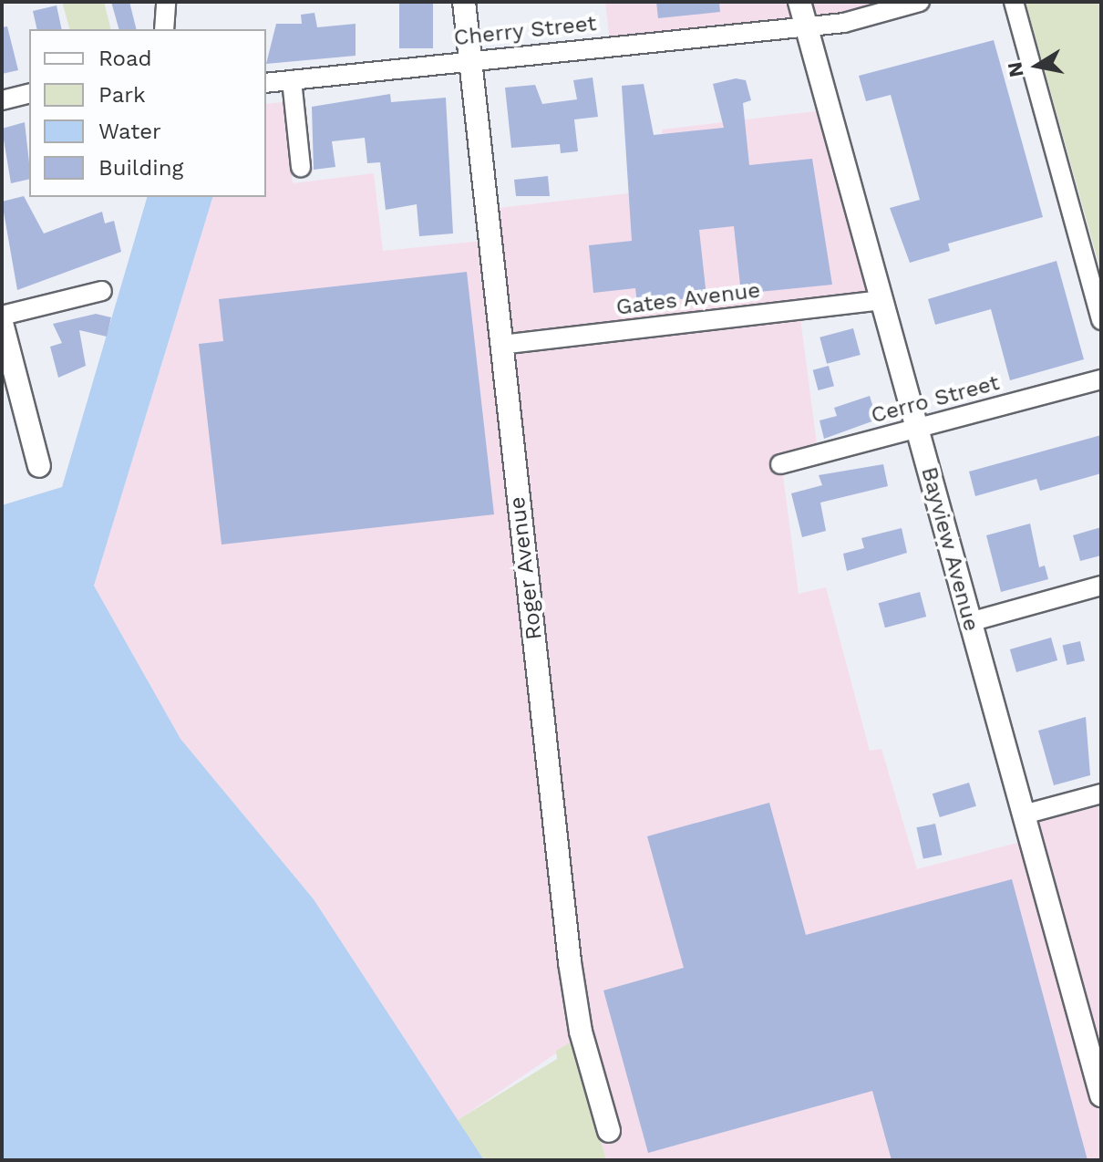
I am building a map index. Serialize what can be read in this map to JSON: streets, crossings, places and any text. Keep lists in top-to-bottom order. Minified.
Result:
{"streets":{"street":["Cherry Street","Gates Avenue","Cerro Street","Bayview Avenue","Roger Avenue"]},"crossings":[["Cherry Street","Bayview Avenue"],["Cherry Street","Roger Avenue"],["Gates Avenue","Bayview Avenue"],["Gates Avenue","Roger Avenue"],["Cerro Street","Bayview Avenue"]],"legend":["Road","Park","Water","Building"],"north":"left"}
